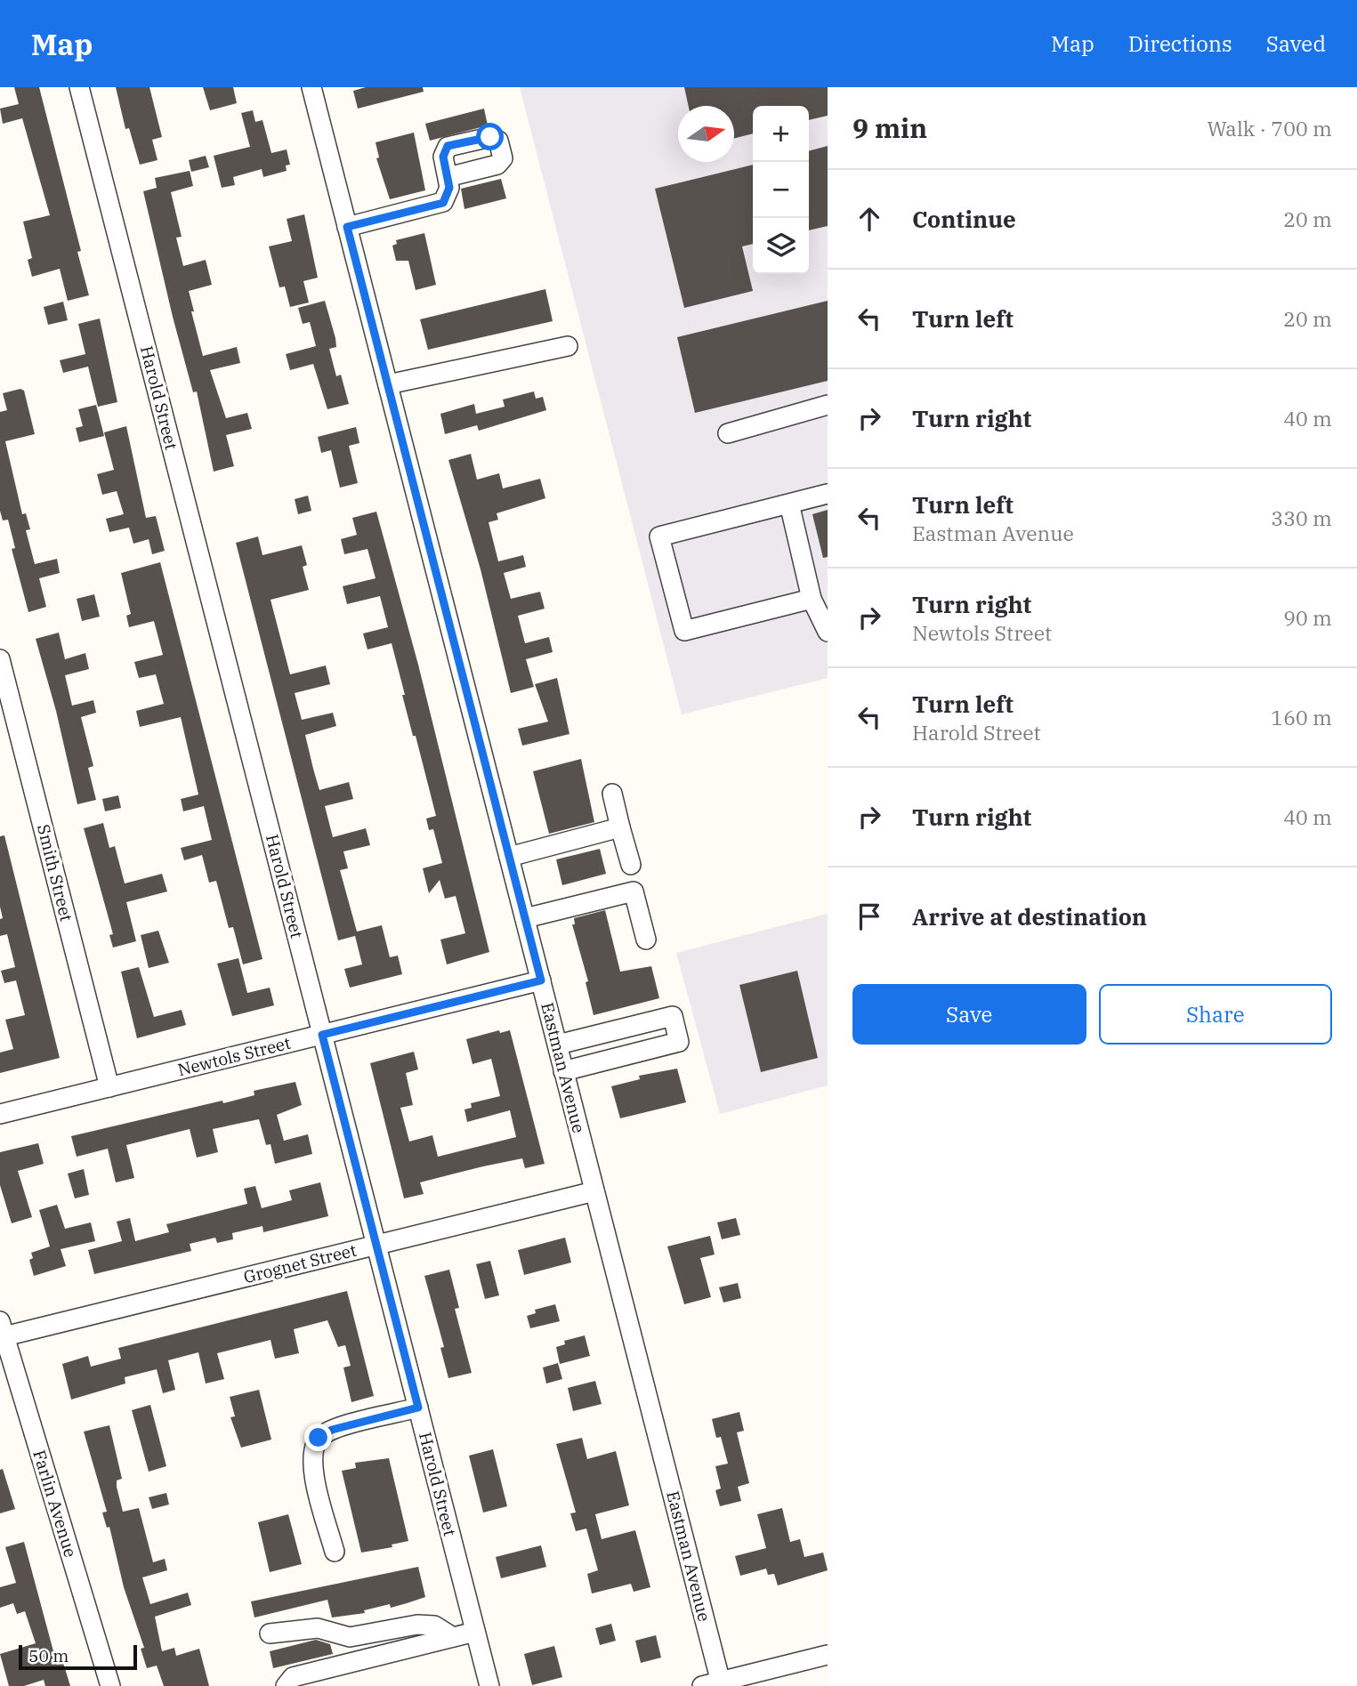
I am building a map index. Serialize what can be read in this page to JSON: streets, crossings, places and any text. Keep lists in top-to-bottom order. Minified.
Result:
{"streets":{"street":["Harold Street","Smith Street","Newtols Street","Eastman Avenue","Grognet Street","Farlin Avenue"]},"crossings":[["Harold Street","Newtols Street"],["Harold Street","Grognet Street"],["Smith Street","Newtols Street"],["Newtols Street","Eastman Avenue"],["Eastman Avenue","Grognet Street"],["Grognet Street","Farlin Avenue"]],"scale_bar":"50 m","north":"right","page":{"header":"Map","nav":["Map","Directions","Saved"],"heading":["9 min","Walk · 700 m"],"map_buttons":["+","−"],"list":[["Continue","20 m"],["Turn left","20 m"],["Turn right","40 m"],["Turn left","Eastman Avenue","330 m"],["Turn right","Newtols Street","90 m"],["Turn left","Harold Street","160 m"],["Turn right","40 m"],"Arrive at destination"],"buttons":["Save","Share"],"scale":"50 m"}}
